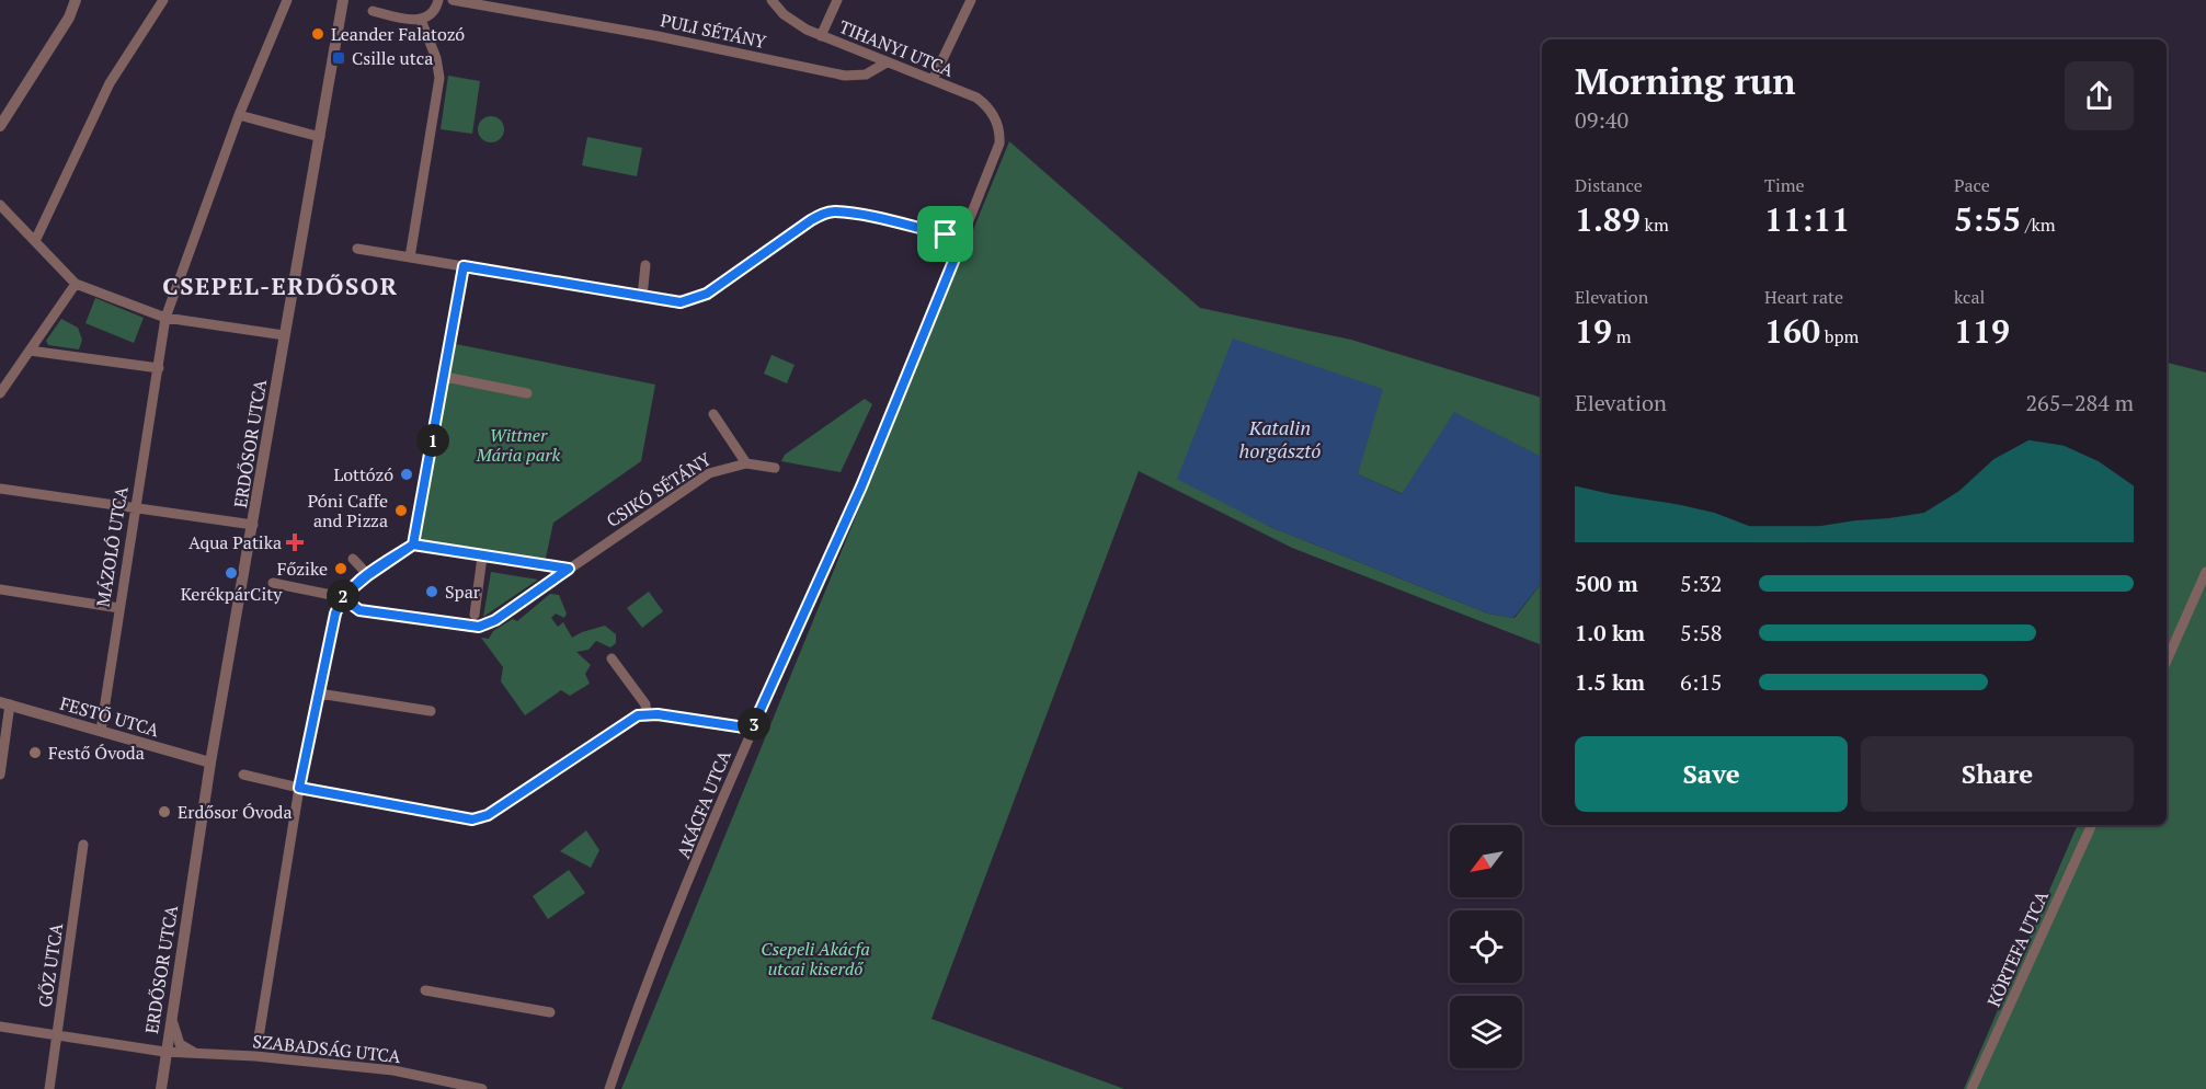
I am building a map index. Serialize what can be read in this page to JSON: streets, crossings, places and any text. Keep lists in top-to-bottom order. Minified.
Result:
{"streets":{"street":["PULI SÉTÁNY","TIHANYI UTCA","ERDŐSOR UTCA","CSIKÓ SÉTÁNY","MÁZOLÓ UTCA","FESTŐ UTCA","AKÁCFA UTCA","KÖRTEFA UTCA","GŐZ UTCA","SZABADSÁG UTCA"]},"crossings":[["PULI SÉTÁNY","TIHANYI UTCA"],["TIHANYI UTCA","AKÁCFA UTCA"],["ERDŐSOR UTCA","FESTŐ UTCA"],["ERDŐSOR UTCA","SZABADSÁG UTCA"],["CSIKÓ SÉTÁNY","SZABADSÁG UTCA"],["MÁZOLÓ UTCA","FESTŐ UTCA"],["GŐZ UTCA","SZABADSÁG UTCA"]],"districts":["CSEPEL-ERDŐSOR"],"water":["Katalin horgásztó"],"parks":["Wittner Mária park","Csepeli Akácfa utcai kiserdő"],"places":{"other":["Leander Falatozó","Lottózó","Póni Caffe and Pizza","Főzike","KerékpárCity","Spar","Festő Óvoda","Erdősor Óvoda"],"transit":["Csille utca"],"health":["Aqua Patika"]},"north":"bottom left","page":{"heading":["Morning run","09:40"],"stats":[["Distance","1.89 km"],["Time","11:11"],["Pace","5:55 /km"],["Elevation","19 m"],["Heart rate","160 bpm"],["kcal","119"]],"chart":["Elevation","265–284 m"],"pins":["1","2","3"],"list":[{"name":"500 m","note":"5:32"},{"name":"1.0 km","note":"5:58"},{"name":"1.5 km","note":"6:15"}],"buttons":["Save","Share"]}}
